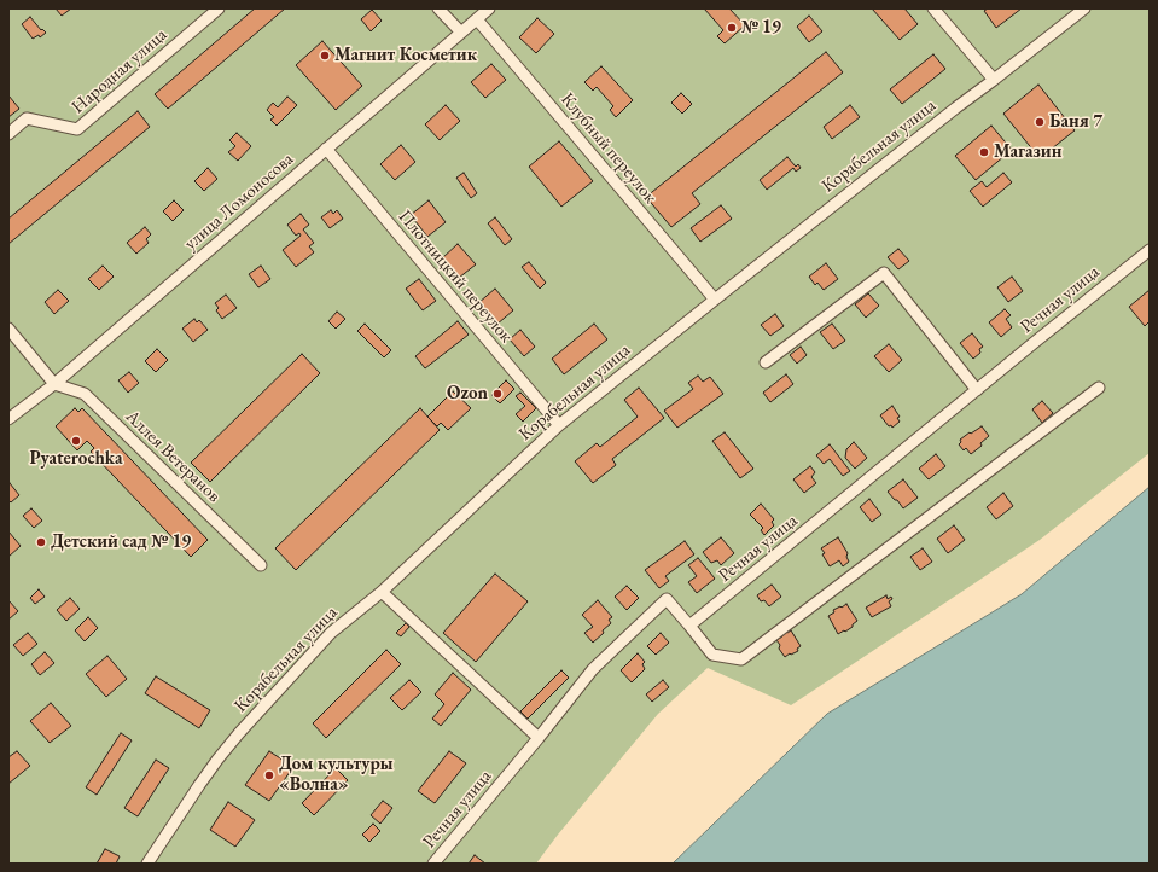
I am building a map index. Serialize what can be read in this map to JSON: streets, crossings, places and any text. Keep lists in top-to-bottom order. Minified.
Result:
{"streets":{"street":["Народная улица","Корабельная улица","Клубный переулок","улица Ломоносова","Плотницкий переулок","Речная улица","Аллея Ветеранов"]},"crossings":[["Корабельная улица","Клубный переулок"],["Корабельная улица","Плотницкий переулок"],["Клубный переулок","улица Ломоносова"],["улица Ломоносова","Плотницкий переулок"],["улица Ломоносова","Аллея Ветеранов"]],"places":["№ 19","Магнит Косметик","Баня 7","Магазин","Ozon","Pyaterochka","Детский сад № 19","Дом культуры «Волна»"]}
